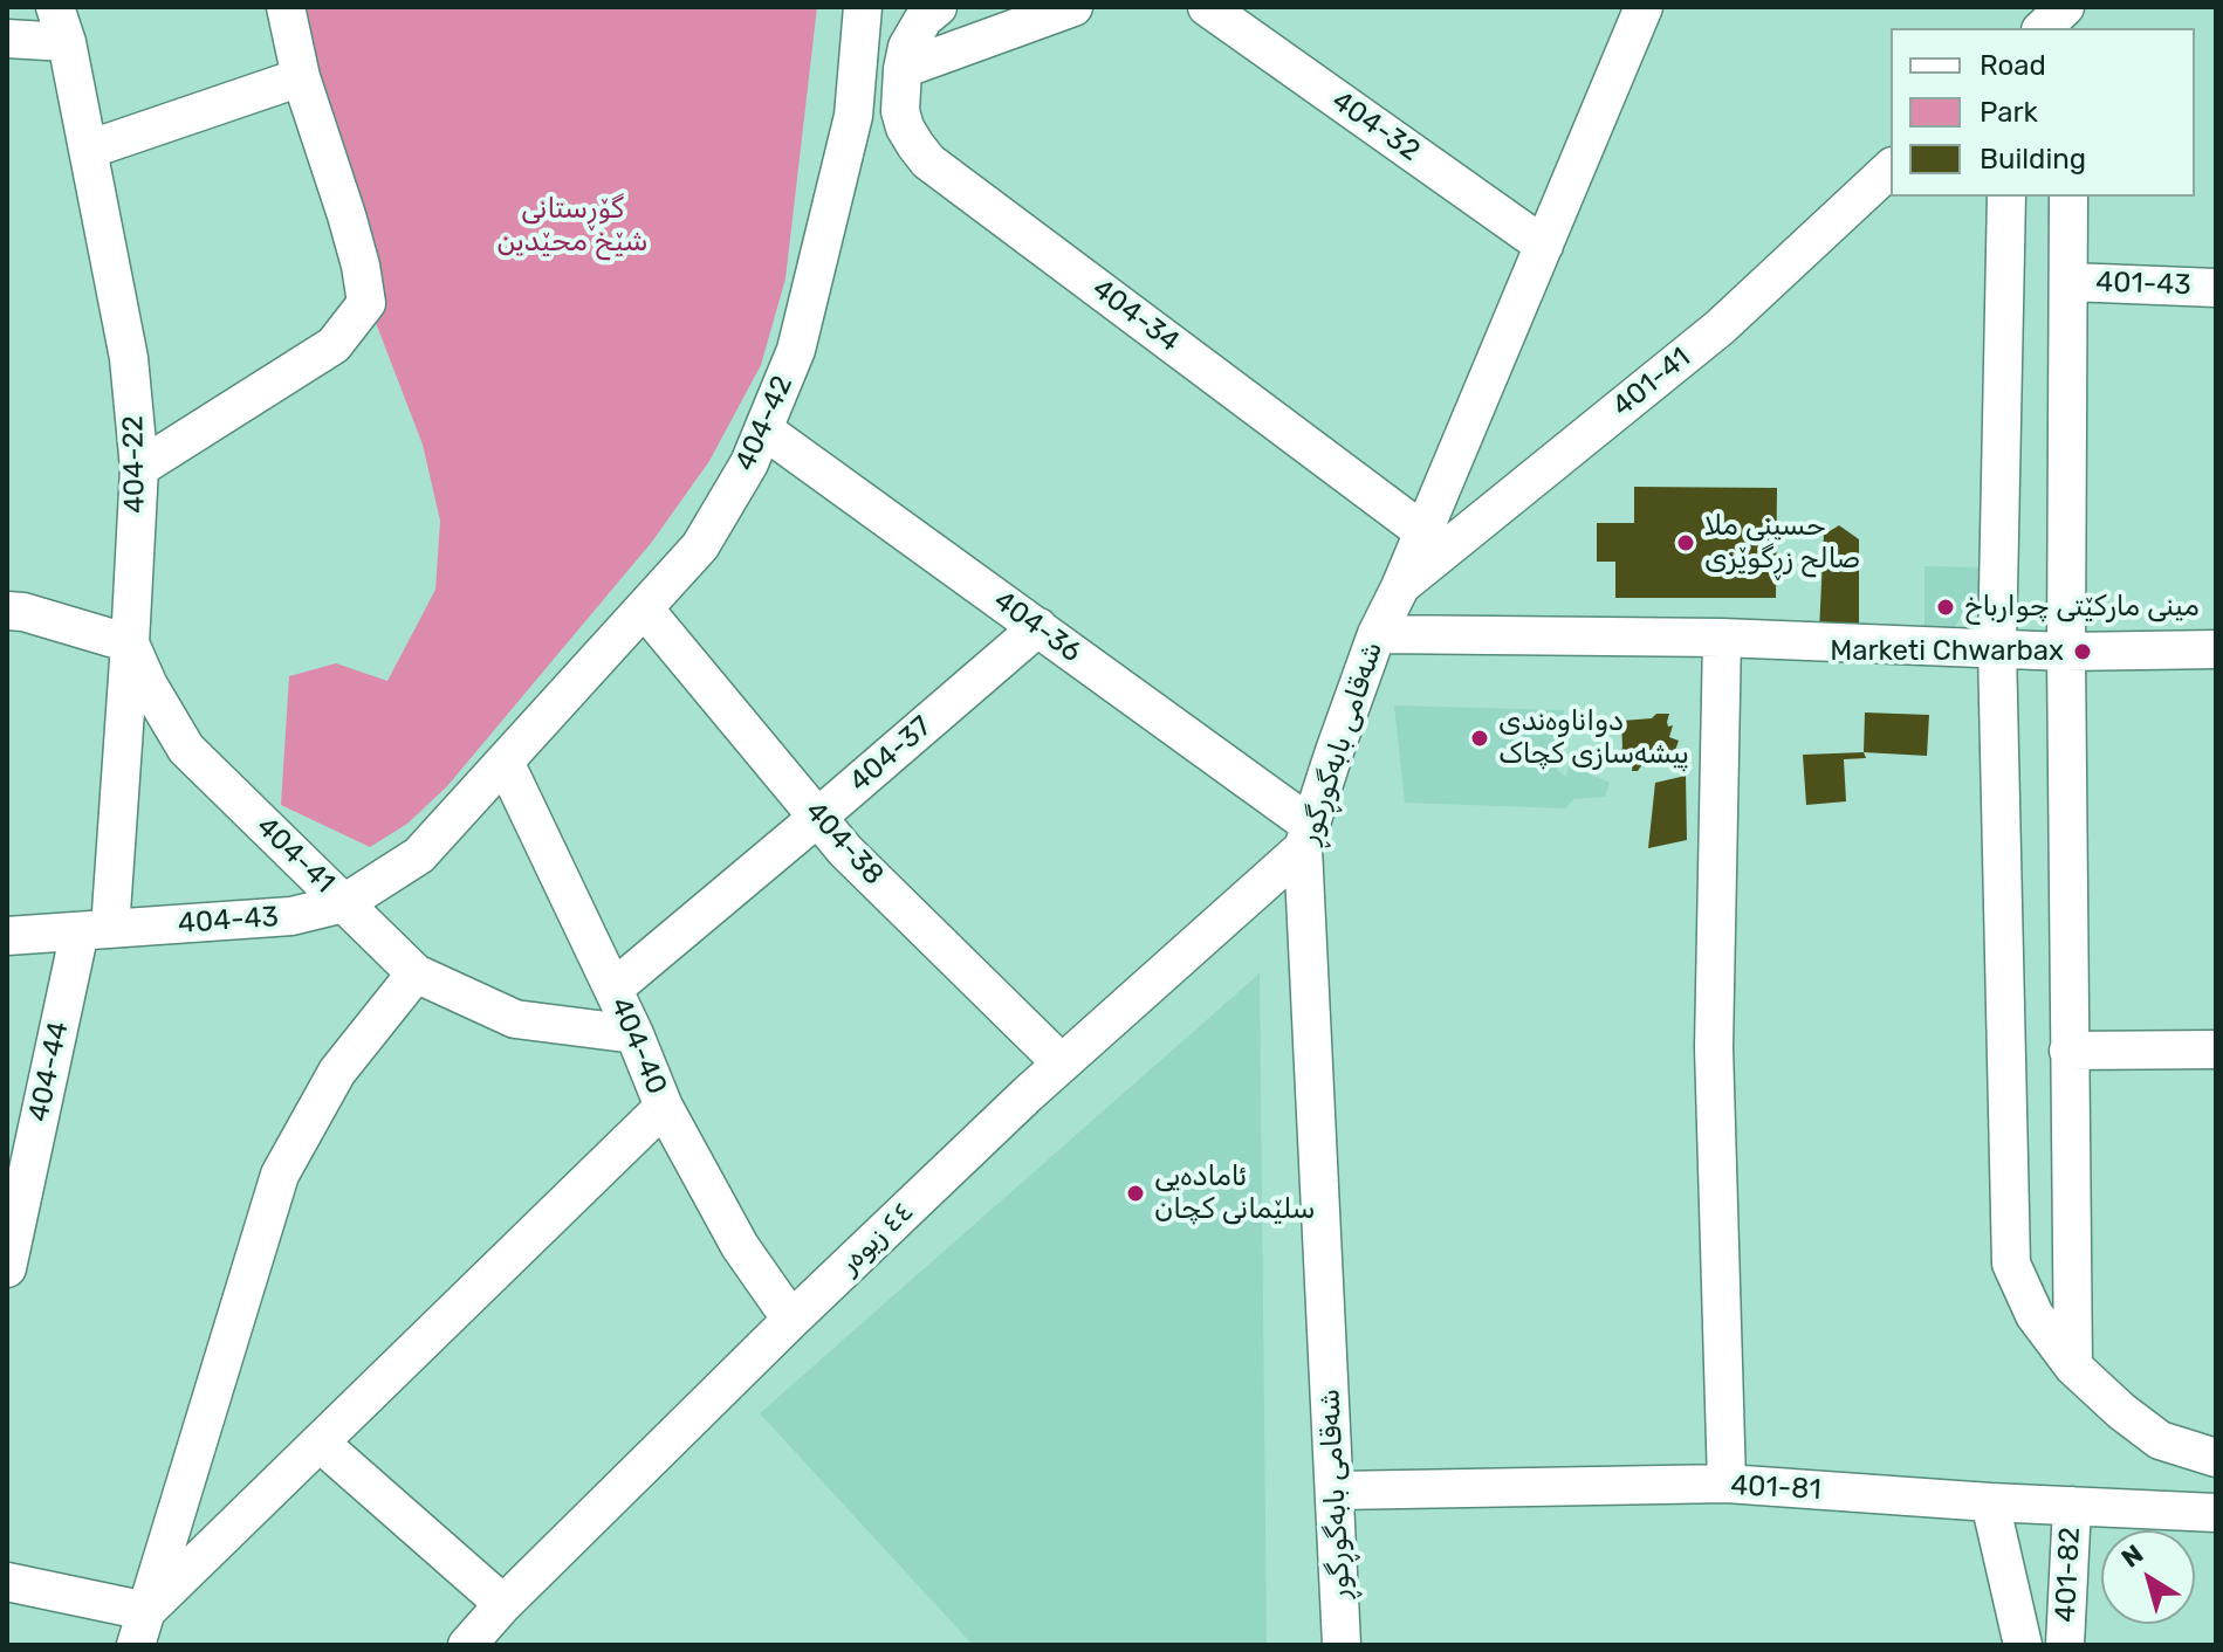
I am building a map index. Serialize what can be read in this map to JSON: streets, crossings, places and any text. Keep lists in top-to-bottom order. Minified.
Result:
{"streets":{"street":["404-32","401-43","404-34","401-41","404-42","404-22","404-36","شەقامی بابەگوڕگوڕ","404-37","404-38","404-41","404-43","404-40","404-44","٤٤ زیوەر","401-81","401-82"]},"crossings":[["404-32","شەقامی بابەگوڕگوڕ"],["404-34","شەقامی بابەگوڕگوڕ"],["401-41","شەقامی بابەگوڕگوڕ"],["404-42","404-36"],["404-42","404-38"],["404-42","404-43"],["404-42","404-40"],["404-22","404-41"],["404-22","404-43"],["404-22","404-44"],["404-36","شەقامی بابەگوڕگوڕ"],["404-36","404-37"],["404-36","٤٤ زیوەر"],["شەقامی بابەگوڕگوڕ","٤٤ زیوەر"],["شەقامی بابەگوڕگوڕ","401-81"],["404-37","404-38"],["404-37","404-40"],["404-38","٤٤ زیوەر"],["404-41","404-43"],["404-41","404-40"],["404-43","404-40"],["404-43","404-44"],["404-40","٤٤ زیوەر"],["401-81","401-82"]],"parks":["گۆڕستانی شێخ محێدین"],"places":["حسینی ملا صالح زڕگوێزی","مینی مارکێتی چوارباخ","Marketi Chwarbax","دواناوەندی پیشەسازی کچاک","ئامادەیی سلێمانی کچان"],"legend":["Road","Park","Building"],"north":"top left"}
